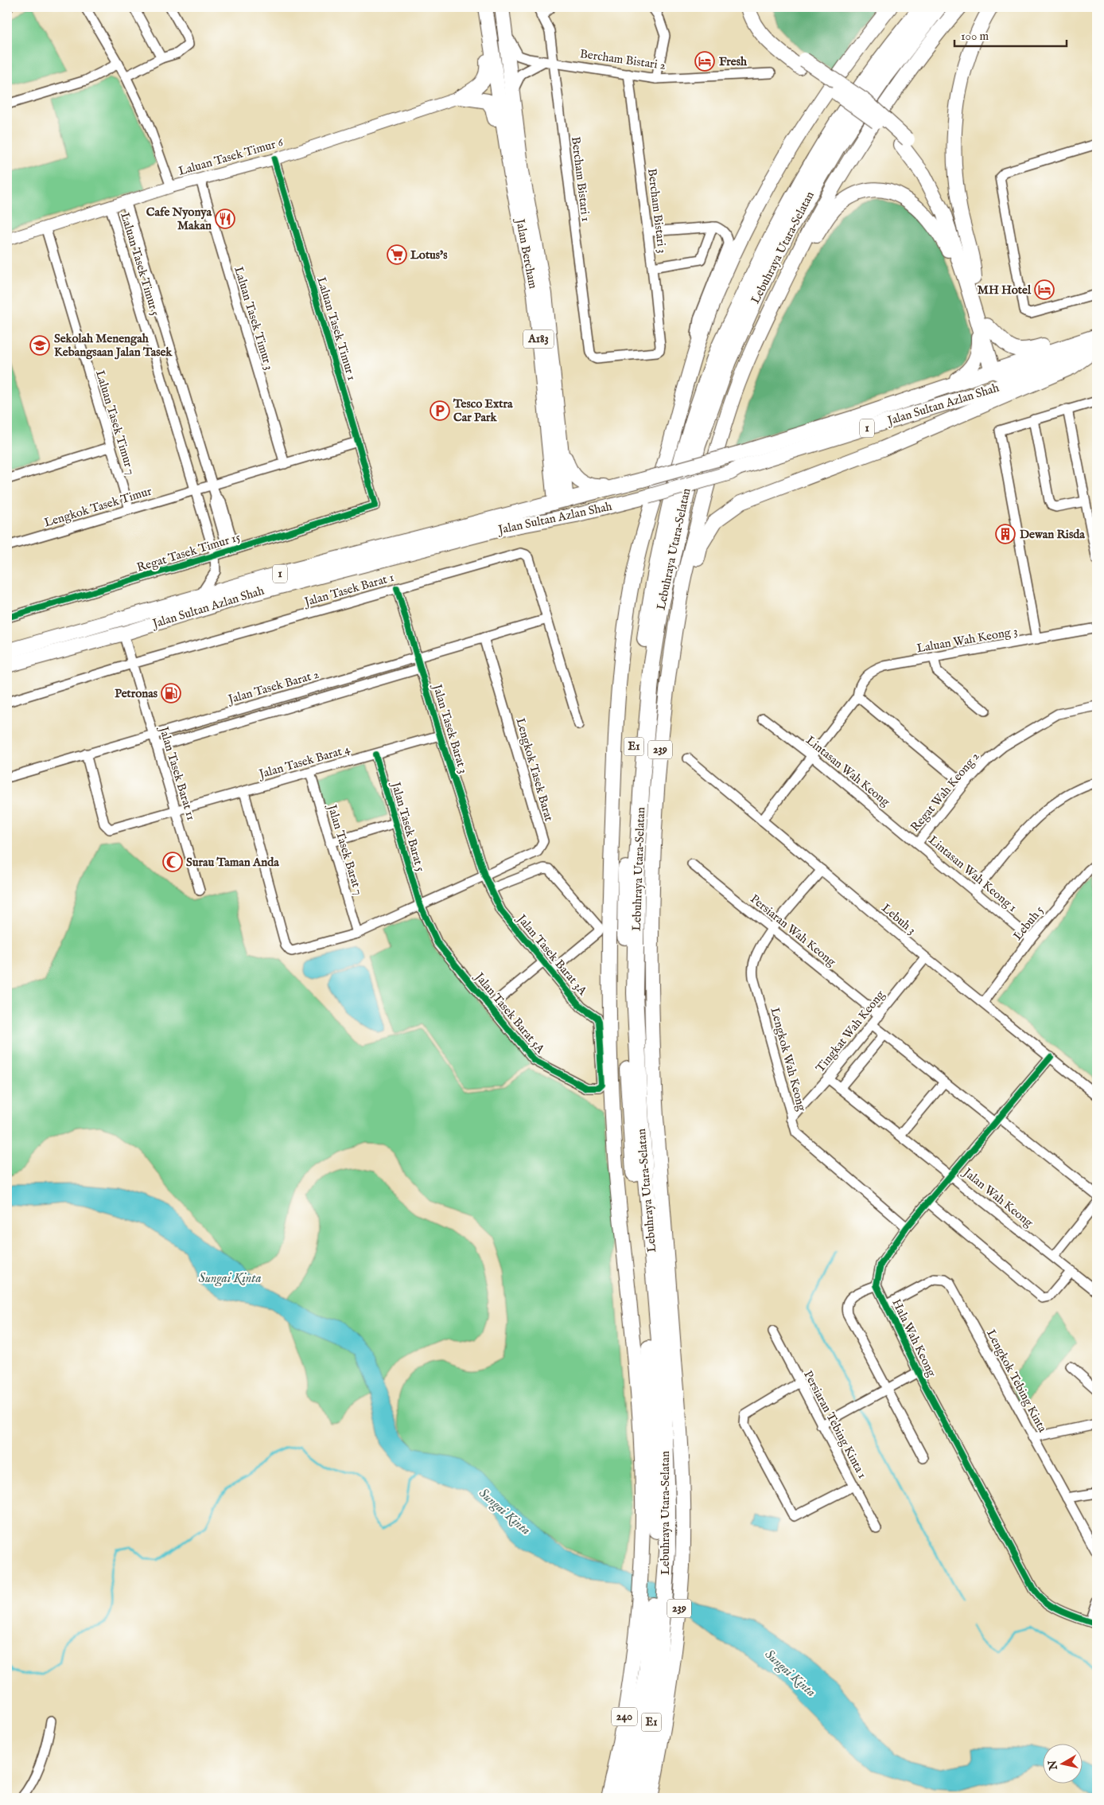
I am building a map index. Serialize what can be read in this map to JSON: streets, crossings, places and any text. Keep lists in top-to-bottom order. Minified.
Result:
{"streets":{"highway":["Lebuhraya Utara–Selatan","E1"],"main road":["Jalan Bercham","A183","Jalan Sultan Azlan Shah","1","239","240"],"street":["Bercham Bistari 2","Laluan Tasek Timur 6","Bercham Bistari 1","Bercham Bistari 3","Laluan Tasek Timur 5","Laluan Tasek Timur 3","Laluan Tasek Timur 1","Laluan Tasek Timur 7","Lengkok Tasek Timur","Regat Tasek Timur 15","Jalan Tasek Barat 1","Laluan Wah Keong 3","Jalan Tasek Barat 2","Jalan Tasek Barat 3","Jalan Tasek Barat 4","Lengkok Tasek Barat","Lintasan Wah Keong","Jalan Tasek Barat 11","Regat Wah Keong 2","Jalan Tasek Barat 5","Jalan Tasek Barat 7","Lintasan Wah Keong 1","Lebuh 3","Lebuh 5","Persiaran Wah Keong","Jalan Tasek Barat 3A","Jalan Tasek Barat 5A","Tingkat Wah Keong","Lengkok Wah Keong","Jalan Wah Keong","Hala Wah Keong","Lengkok Tebing Kinta","Persiaran Tebing Kinta 1"]},"crossings":[["Bercham Bistari 2","Bercham Bistari 1"],["Bercham Bistari 2","Bercham Bistari 3"],["Bercham Bistari 2","Jalan Bercham"],["Laluan Tasek Timur 6","Laluan Tasek Timur 5"],["Laluan Tasek Timur 6","Laluan Tasek Timur 3"],["Laluan Tasek Timur 6","Laluan Tasek Timur 1"],["Laluan Tasek Timur 6","Laluan Tasek Timur 7"],["Bercham Bistari 1","Bercham Bistari 3"],["Lebuhraya Utara–Selatan","240"],["Jalan Bercham","Jalan Sultan Azlan Shah"],["Laluan Tasek Timur 5","Lengkok Tasek Timur"],["Laluan Tasek Timur 3","Lengkok Tasek Timur"],["Laluan Tasek Timur 1","Lengkok Tasek Timur"],["Laluan Tasek Timur 1","Regat Tasek Timur 15"],["Jalan Sultan Azlan Shah","Jalan Tasek Barat 11"],["Laluan Tasek Timur 7","Lengkok Tasek Timur"],["Jalan Tasek Barat 1","Jalan Tasek Barat 2"],["Jalan Tasek Barat 1","Jalan Tasek Barat 3"],["Jalan Tasek Barat 1","Jalan Tasek Barat 11"],["Laluan Wah Keong 3","Lintasan Wah Keong"],["Laluan Wah Keong 3","Lebuh 3"],["Jalan Tasek Barat 2","Jalan Tasek Barat 3"],["Jalan Tasek Barat 2","Jalan Tasek Barat 4"],["Jalan Tasek Barat 2","Lengkok Tasek Barat"],["Jalan Tasek Barat 2","Jalan Tasek Barat 11"],["Jalan Tasek Barat 3","Jalan Tasek Barat 4"],["Jalan Tasek Barat 3","Lengkok Tasek Barat"],["Jalan Tasek Barat 3","Jalan Tasek Barat 3A"],["Jalan Tasek Barat 4","Lengkok Tasek Barat"],["Jalan Tasek Barat 4","Jalan Tasek Barat 11"],["Jalan Tasek Barat 4","Jalan Tasek Barat 5"],["Jalan Tasek Barat 4","Jalan Tasek Barat 7"],["Lengkok Tasek Barat","Jalan Tasek Barat 5"],["Lengkok Tasek Barat","Jalan Tasek Barat 7"],["Lengkok Tasek Barat","Jalan Tasek Barat 3A"],["Lengkok Tasek Barat","Jalan Tasek Barat 5A"],["Lintasan Wah Keong","Regat Wah Keong 2"],["Lintasan Wah Keong","Lintasan Wah Keong 1"],["Regat Wah Keong 2","Lintasan Wah Keong 1"],["Jalan Tasek Barat 5","Jalan Tasek Barat 5A"],["Lintasan Wah Keong 1","Lebuh 5"],["Lebuh 3","Lebuh 5"],["Lebuh 3","Tingkat Wah Keong"],["Lebuh 3","Lengkok Wah Keong"],["Persiaran Wah Keong","Tingkat Wah Keong"],["Persiaran Wah Keong","Lengkok Wah Keong"],["Jalan Tasek Barat 3A","Jalan Tasek Barat 5A"],["Tingkat Wah Keong","Lengkok Wah Keong"],["Tingkat Wah Keong","Jalan Wah Keong"],["Hala Wah Keong","Lengkok Tebing Kinta"]],"water":["Sungai Kinta"],"places":{"hotel":["Fresh","MH Hotel"],"restaurant":["Cafe Nyonya Makan"],"supermarket":["Lotus's"],"school or university":["Sekolah Menengah Kebangsaan Jalan Tasek"],"parking":["Tesco Extra Car Park"],"building":["Dewan Risda"],"fuel station":["Petronas"],"mosque":["Surau Taman Anda"]},"scale_bar":"100 m","north":"left"}
